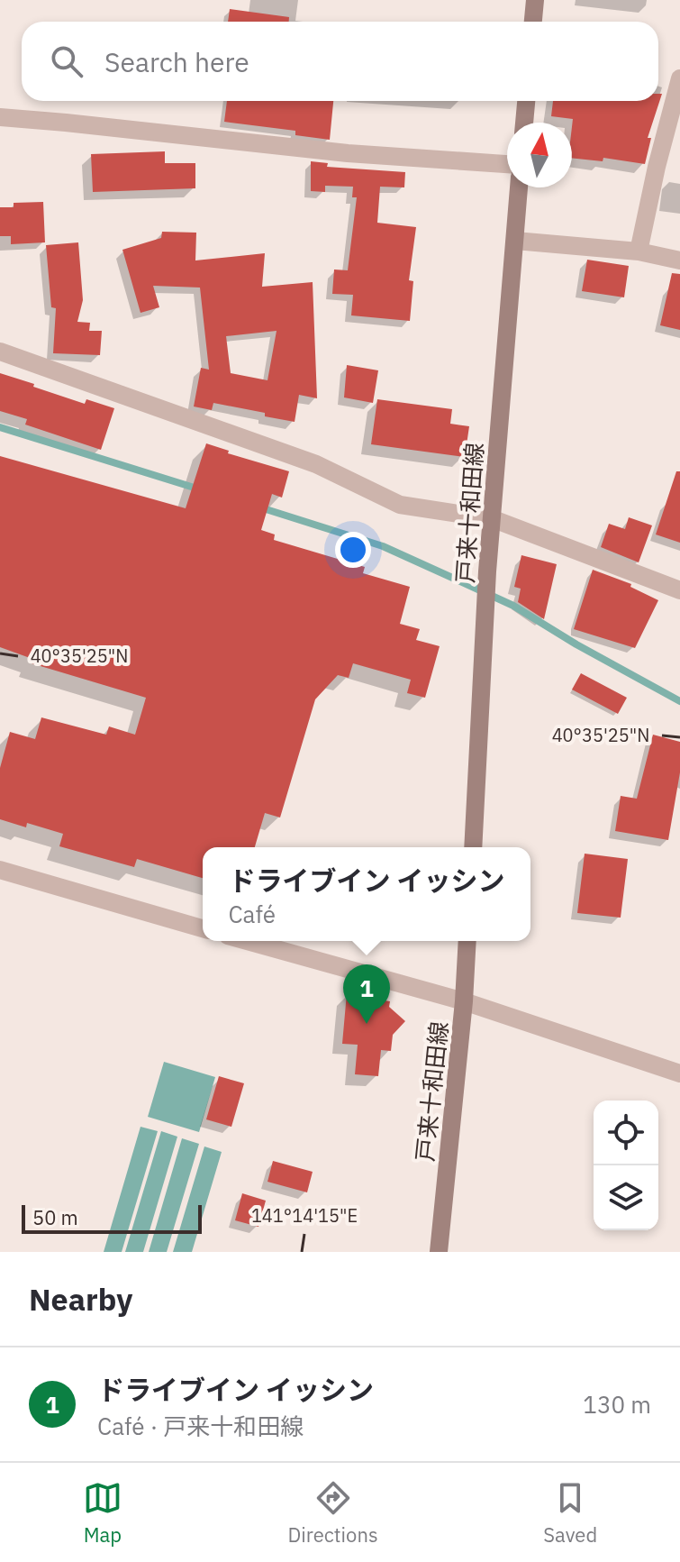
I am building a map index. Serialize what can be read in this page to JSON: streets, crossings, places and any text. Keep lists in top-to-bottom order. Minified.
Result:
{"streets":{"main road":["戸来十和田線"]},"scale_bar":"50 m","north":"top","page":{"search":"Search here","popup":["ドライブイン イッシン","Café"],"pins":"1","scale":"50 m","heading":"Nearby","list":[{"mark":"1","name":"ドライブイン イッシン","note":"Café · 戸来十和田線","value":"130 m"}],"nav":["Map","Directions","Saved"]},"coordinates":["40°35'25\"N","141°14'15\"E"]}
